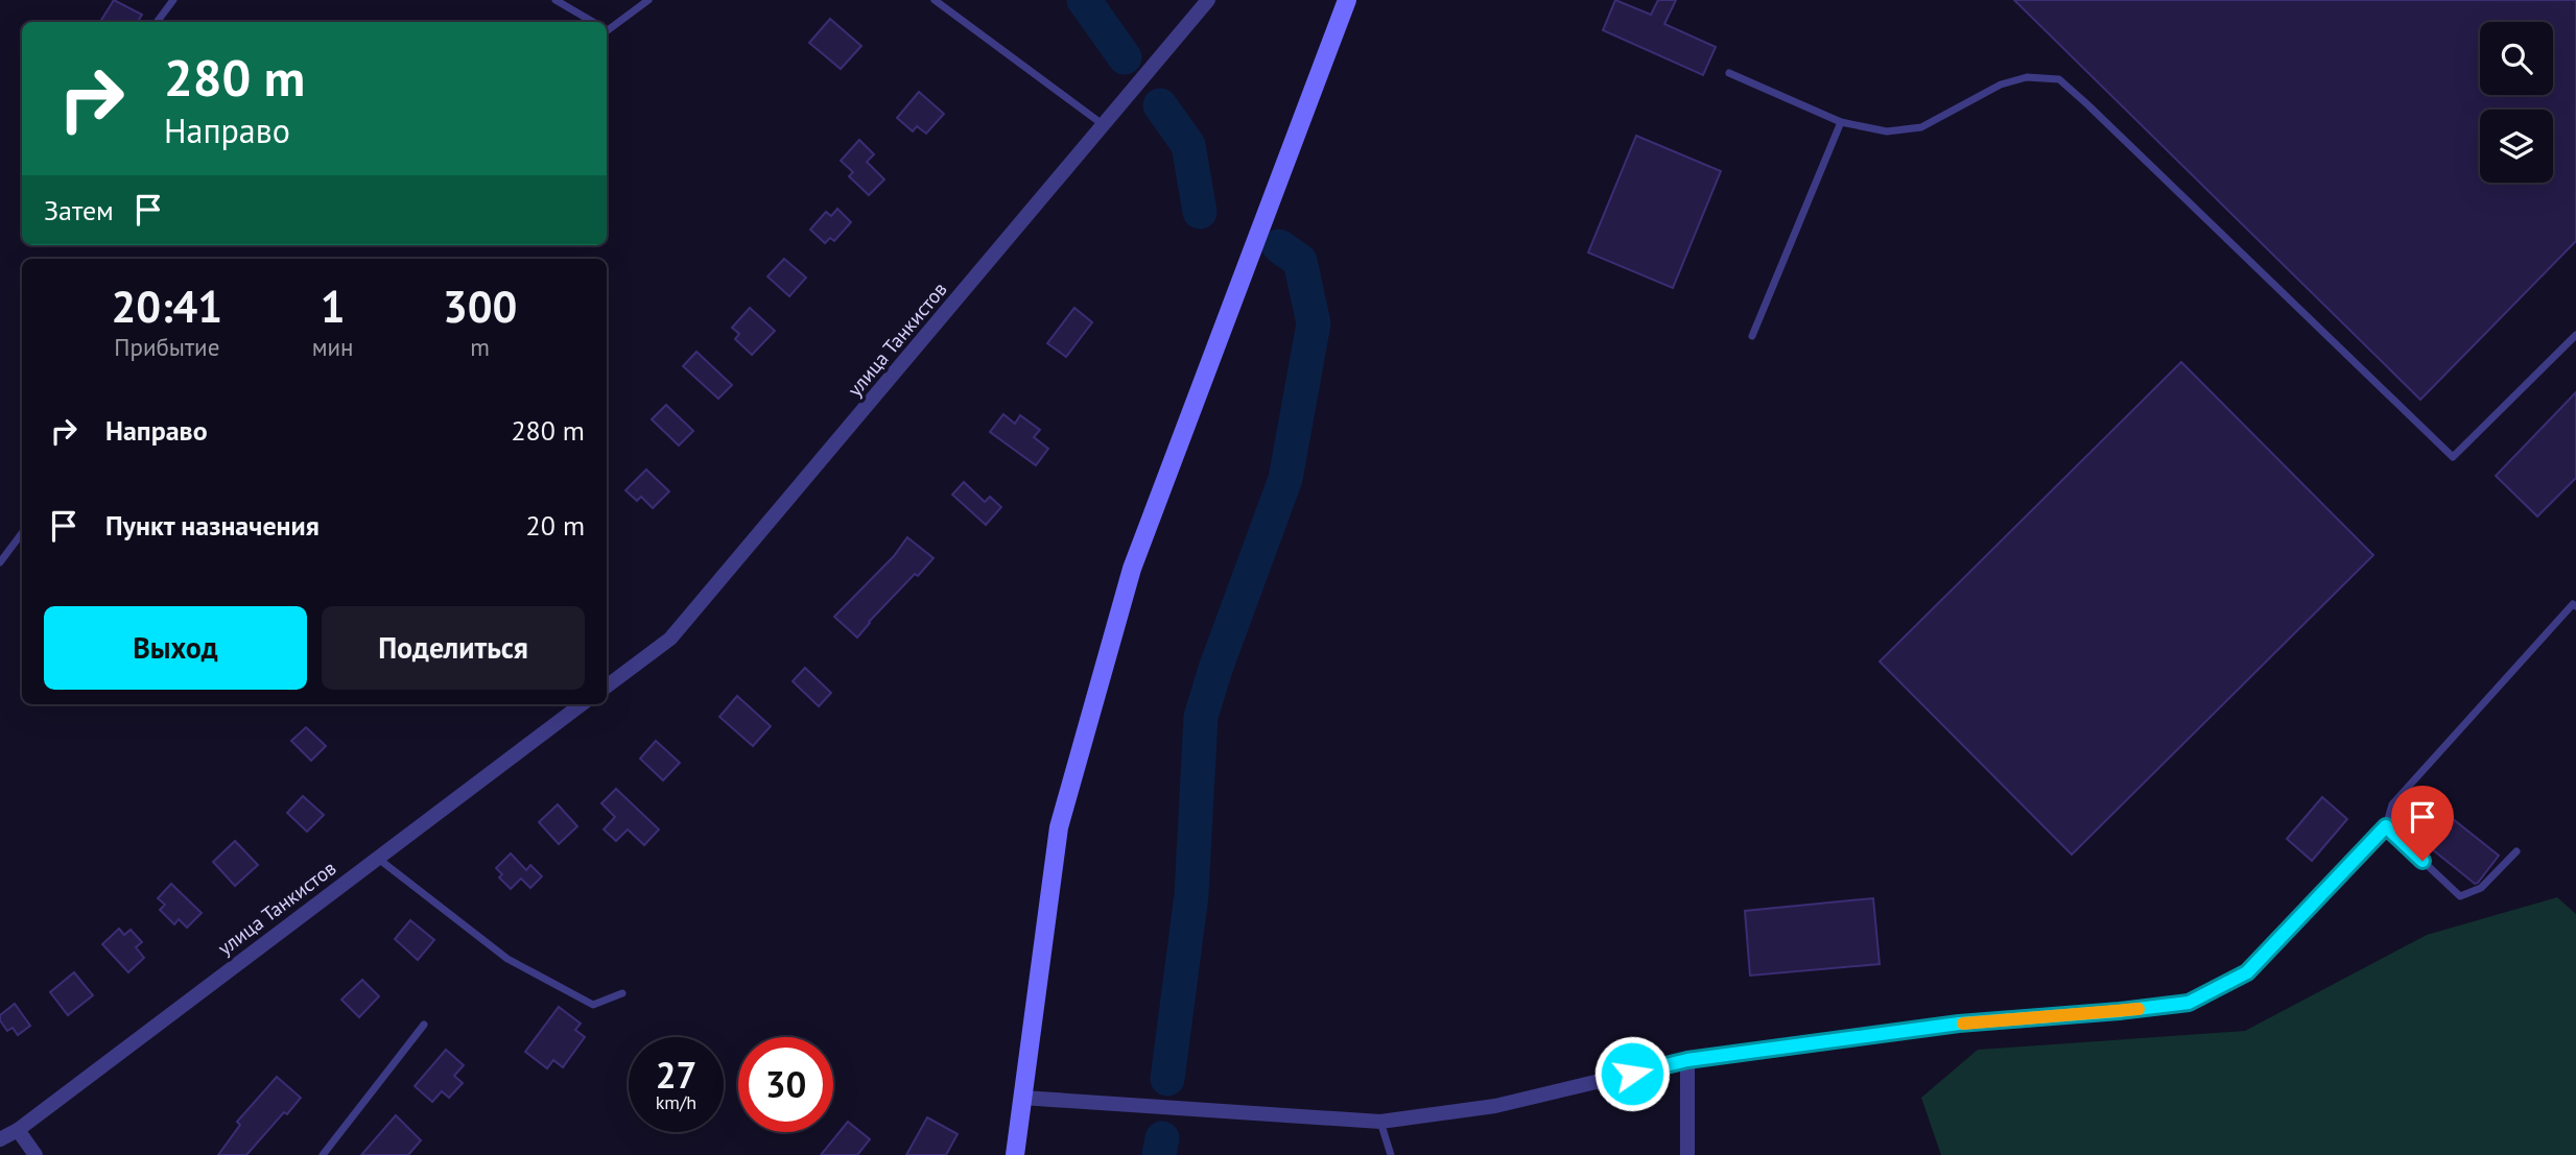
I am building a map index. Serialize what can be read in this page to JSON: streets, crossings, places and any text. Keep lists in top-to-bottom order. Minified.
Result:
{"streets":{"street":["улица Танкистов"]},"page":{"turn":["280 m","Направо"],"then":"Затем","eta":["20:41","Прибытие","1","мин","300","m"],"list":[{"name":"Направо","value":"280 m"},{"name":"Пункт назначения","value":"20 m"}],"buttons":["Выход","Поделиться"],"speed":"27 km/h","limit":"30"}}
